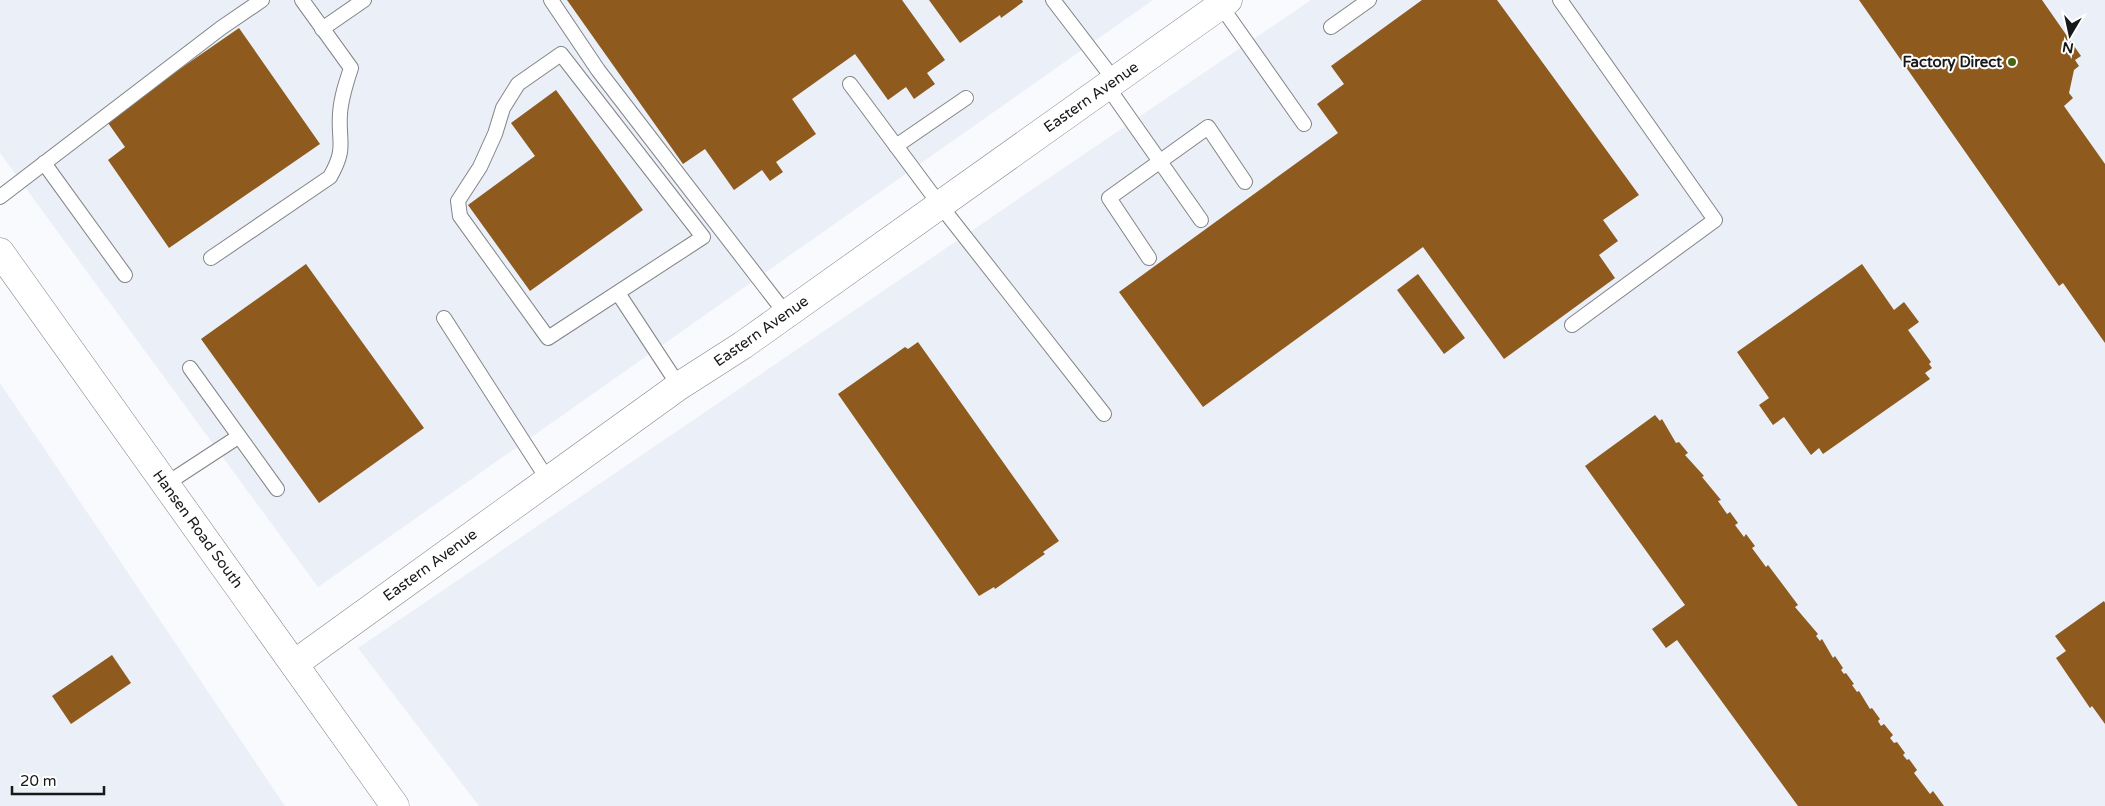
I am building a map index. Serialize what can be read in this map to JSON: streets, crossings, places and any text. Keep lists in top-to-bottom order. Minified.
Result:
{"streets":{"street":["Eastern Avenue","Hansen Road South"]},"crossings":[["Eastern Avenue","Hansen Road South"]],"places":["Factory Direct"],"scale_bar":"20 m","north":"bottom"}
